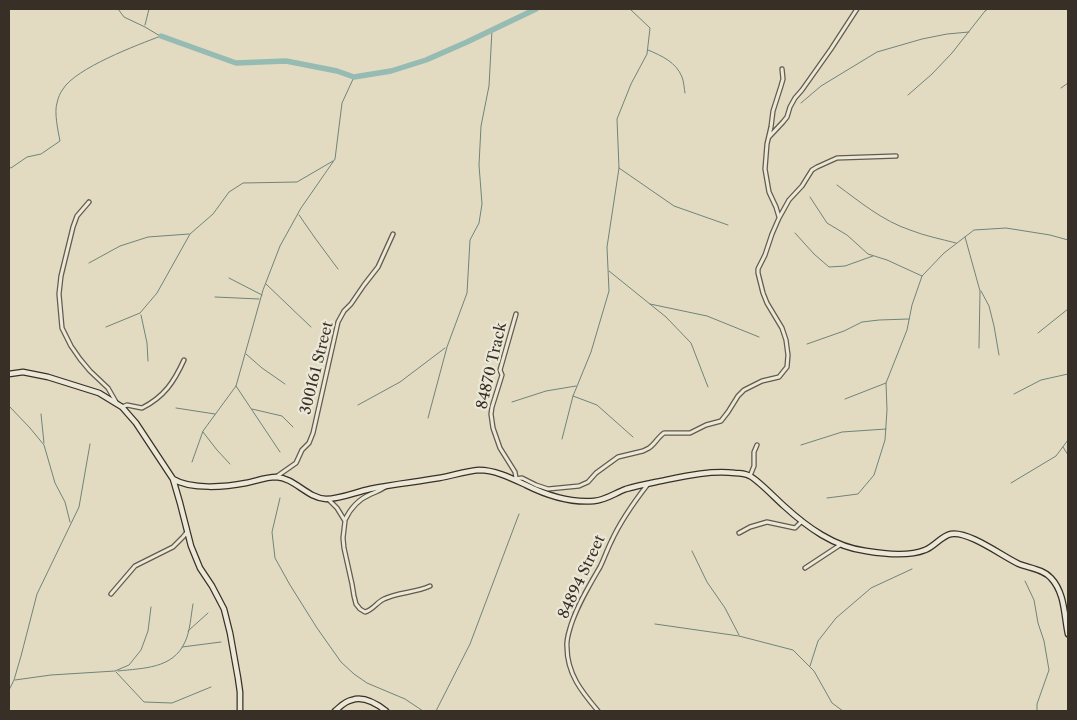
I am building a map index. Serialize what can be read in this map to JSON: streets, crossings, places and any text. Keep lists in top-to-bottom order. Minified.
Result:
{"streets":{"street":["84870 Track","300161 Street","84894 Street"]}}
